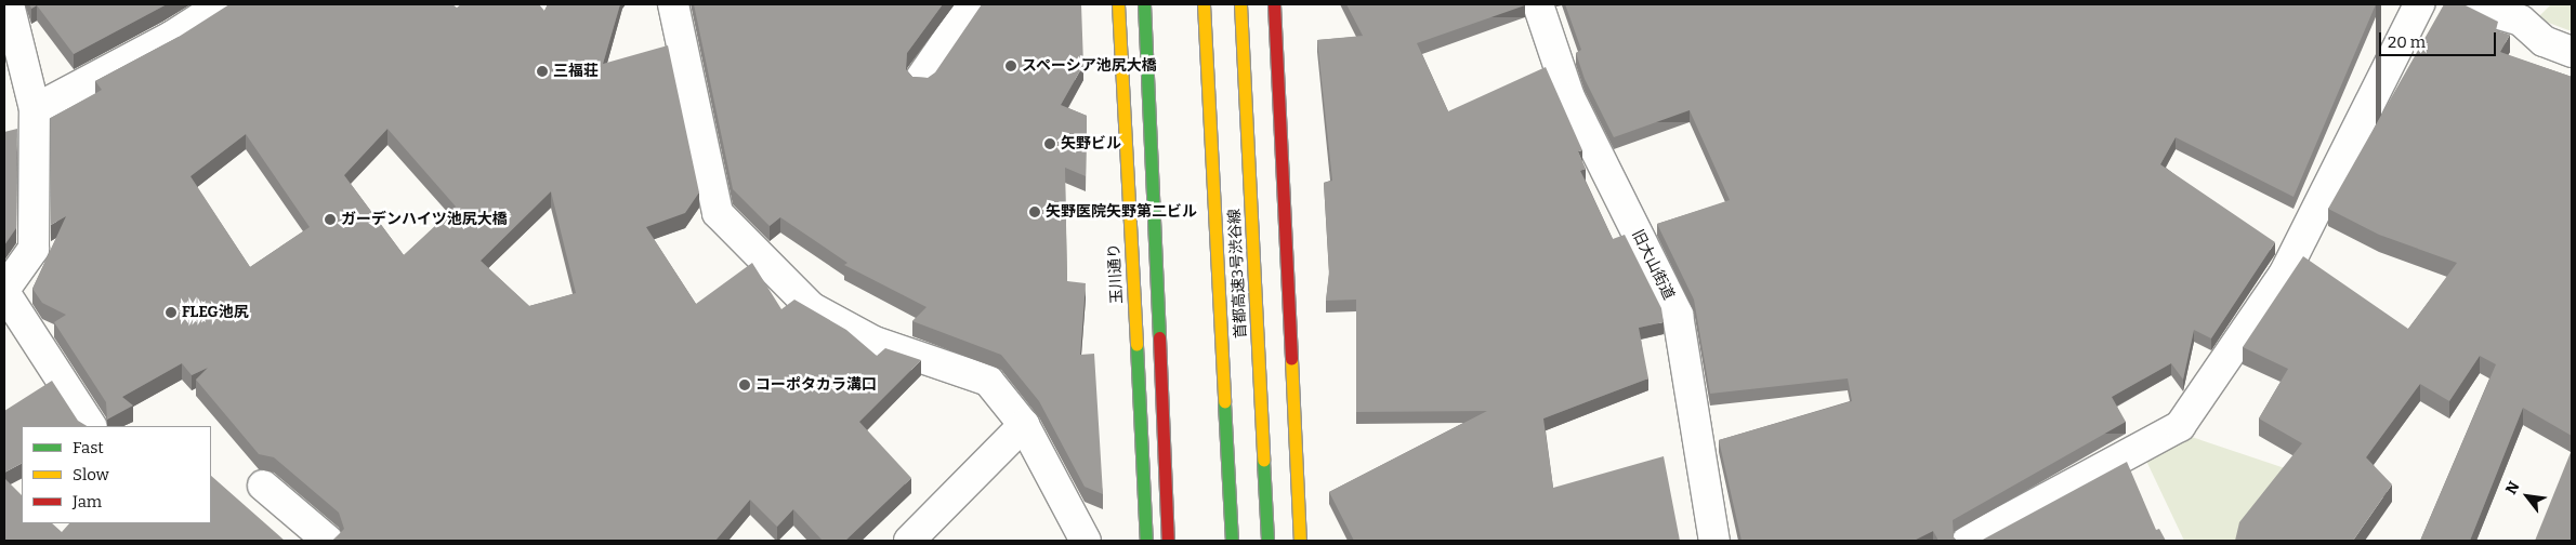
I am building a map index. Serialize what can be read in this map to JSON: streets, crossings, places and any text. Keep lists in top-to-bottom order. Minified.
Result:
{"streets":{"highway":["玉川通り","首都高速3号渋谷線"],"street":["旧大山街道"]},"places":["スペーシア池尻大橋","三福荘","矢野ビル","矢野医院矢野第二ビル","ガーデンハイツ池尻大橋","FLEG池尻","コーポタカラ溝口"],"legend":["Fast","Slow","Jam"],"scale_bar":"20 m","north":"top left"}
